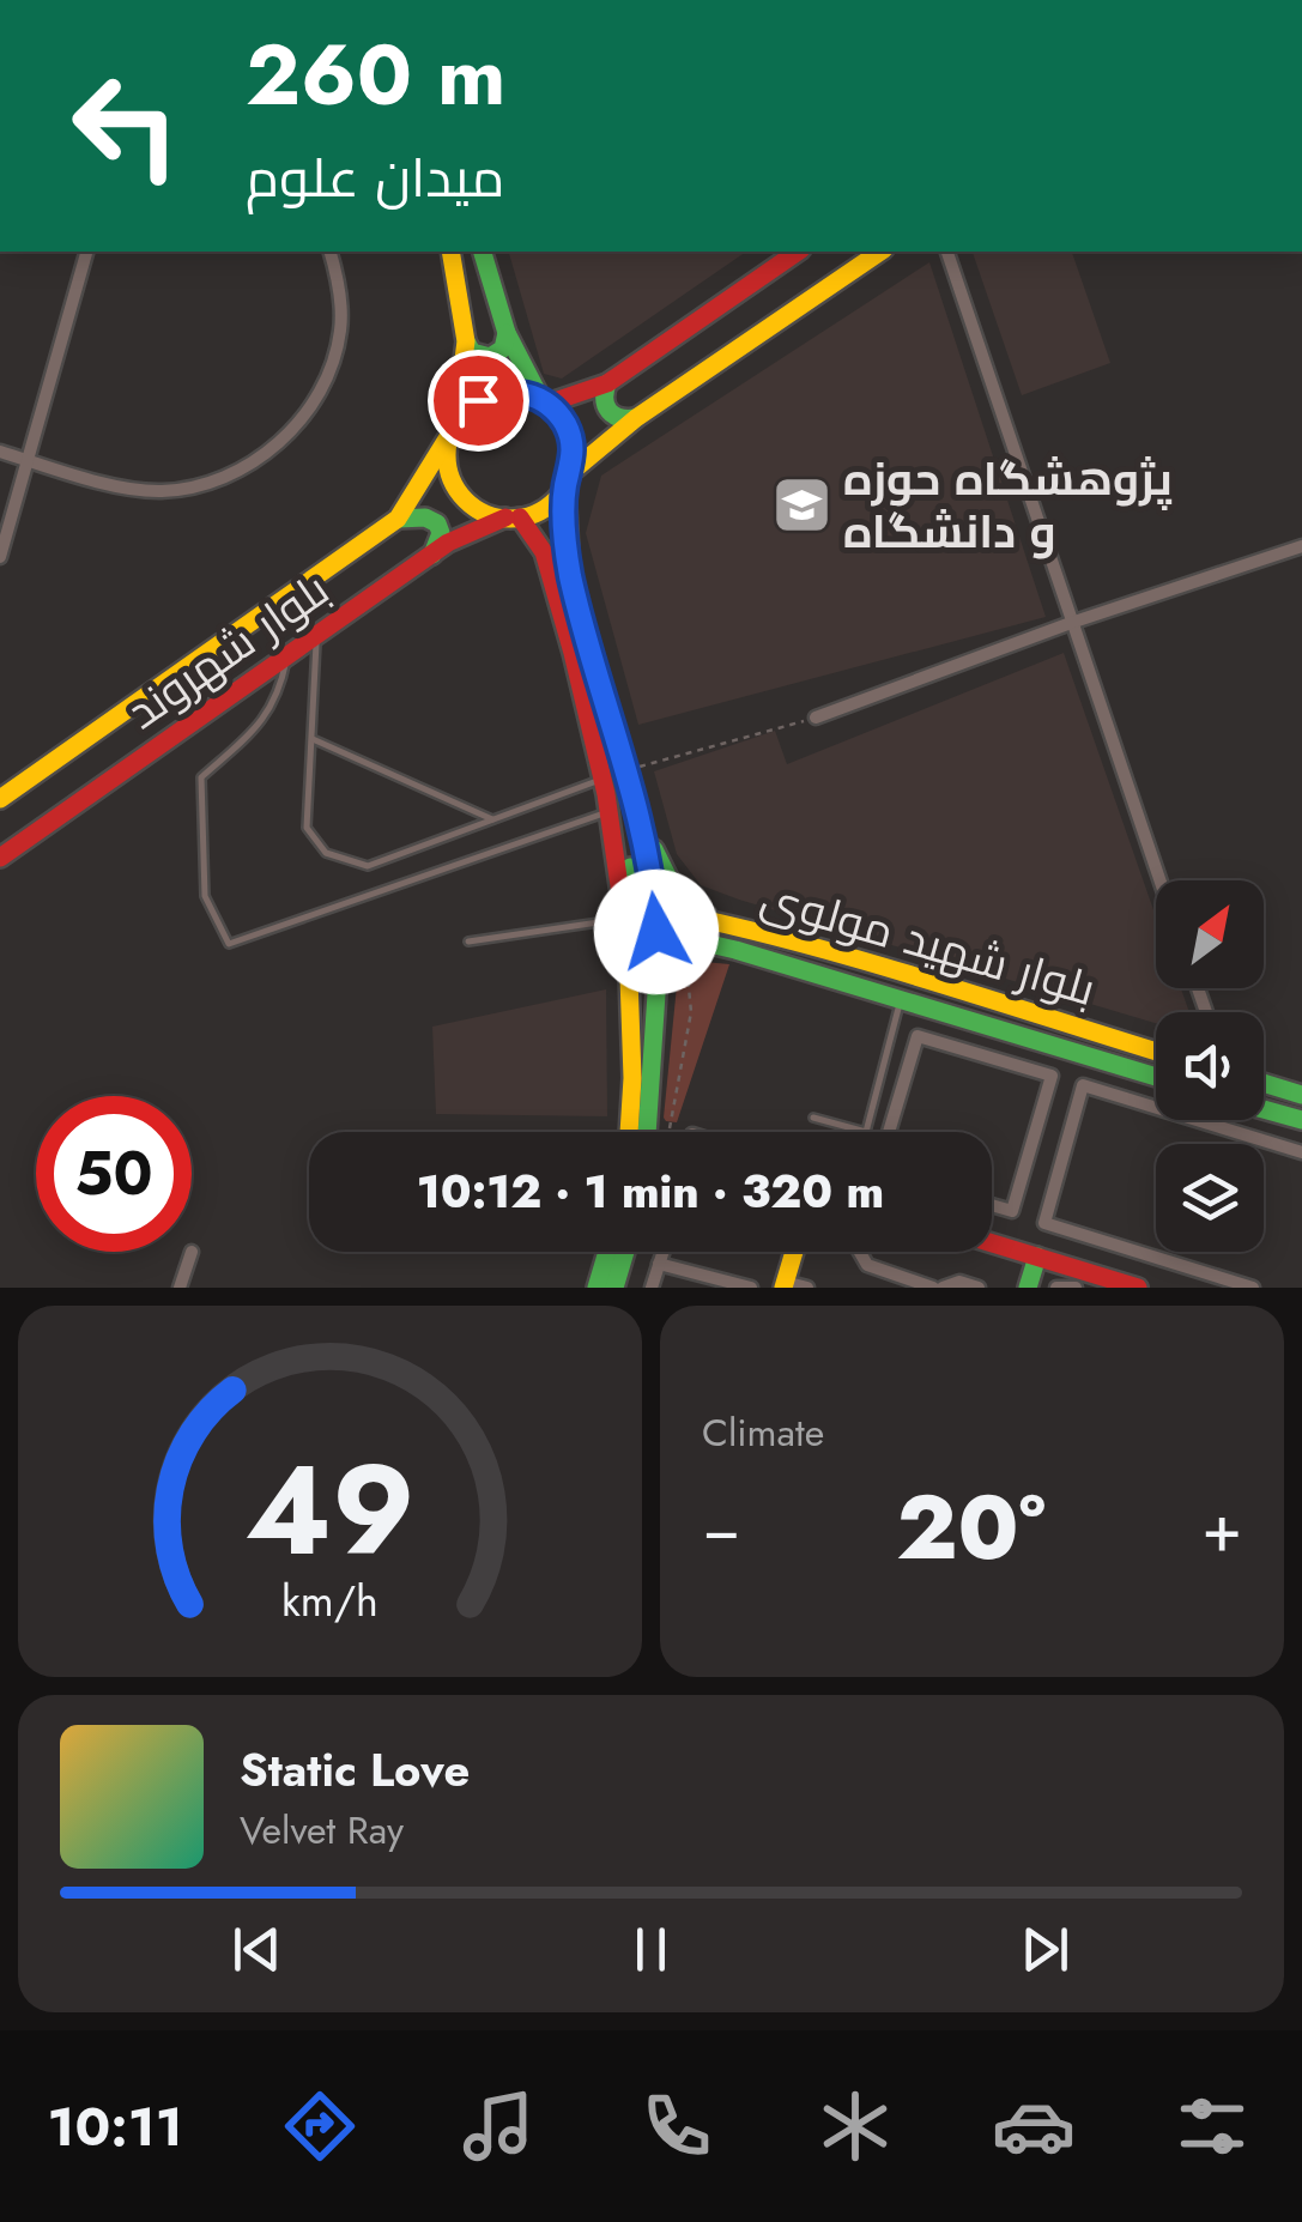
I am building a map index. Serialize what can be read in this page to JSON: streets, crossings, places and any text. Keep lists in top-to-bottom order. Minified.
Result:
{"streets":{"main road":["بلوار شهروند","بلوار شهید مولوی"]},"places":{"school or university":["پژوهشگاه حوزه و دانشگاه"]},"north":"top right","page":{"turn":["260 m","میدان علوم"],"limit":"50","trip":"10:12 · 1 min · 320 m","tile":"Climate","heat":["−","20°","+"],"song":["Static Love","Velvet Ray"],"tabs":"10:11","gauge":["49","km/h"]}}
